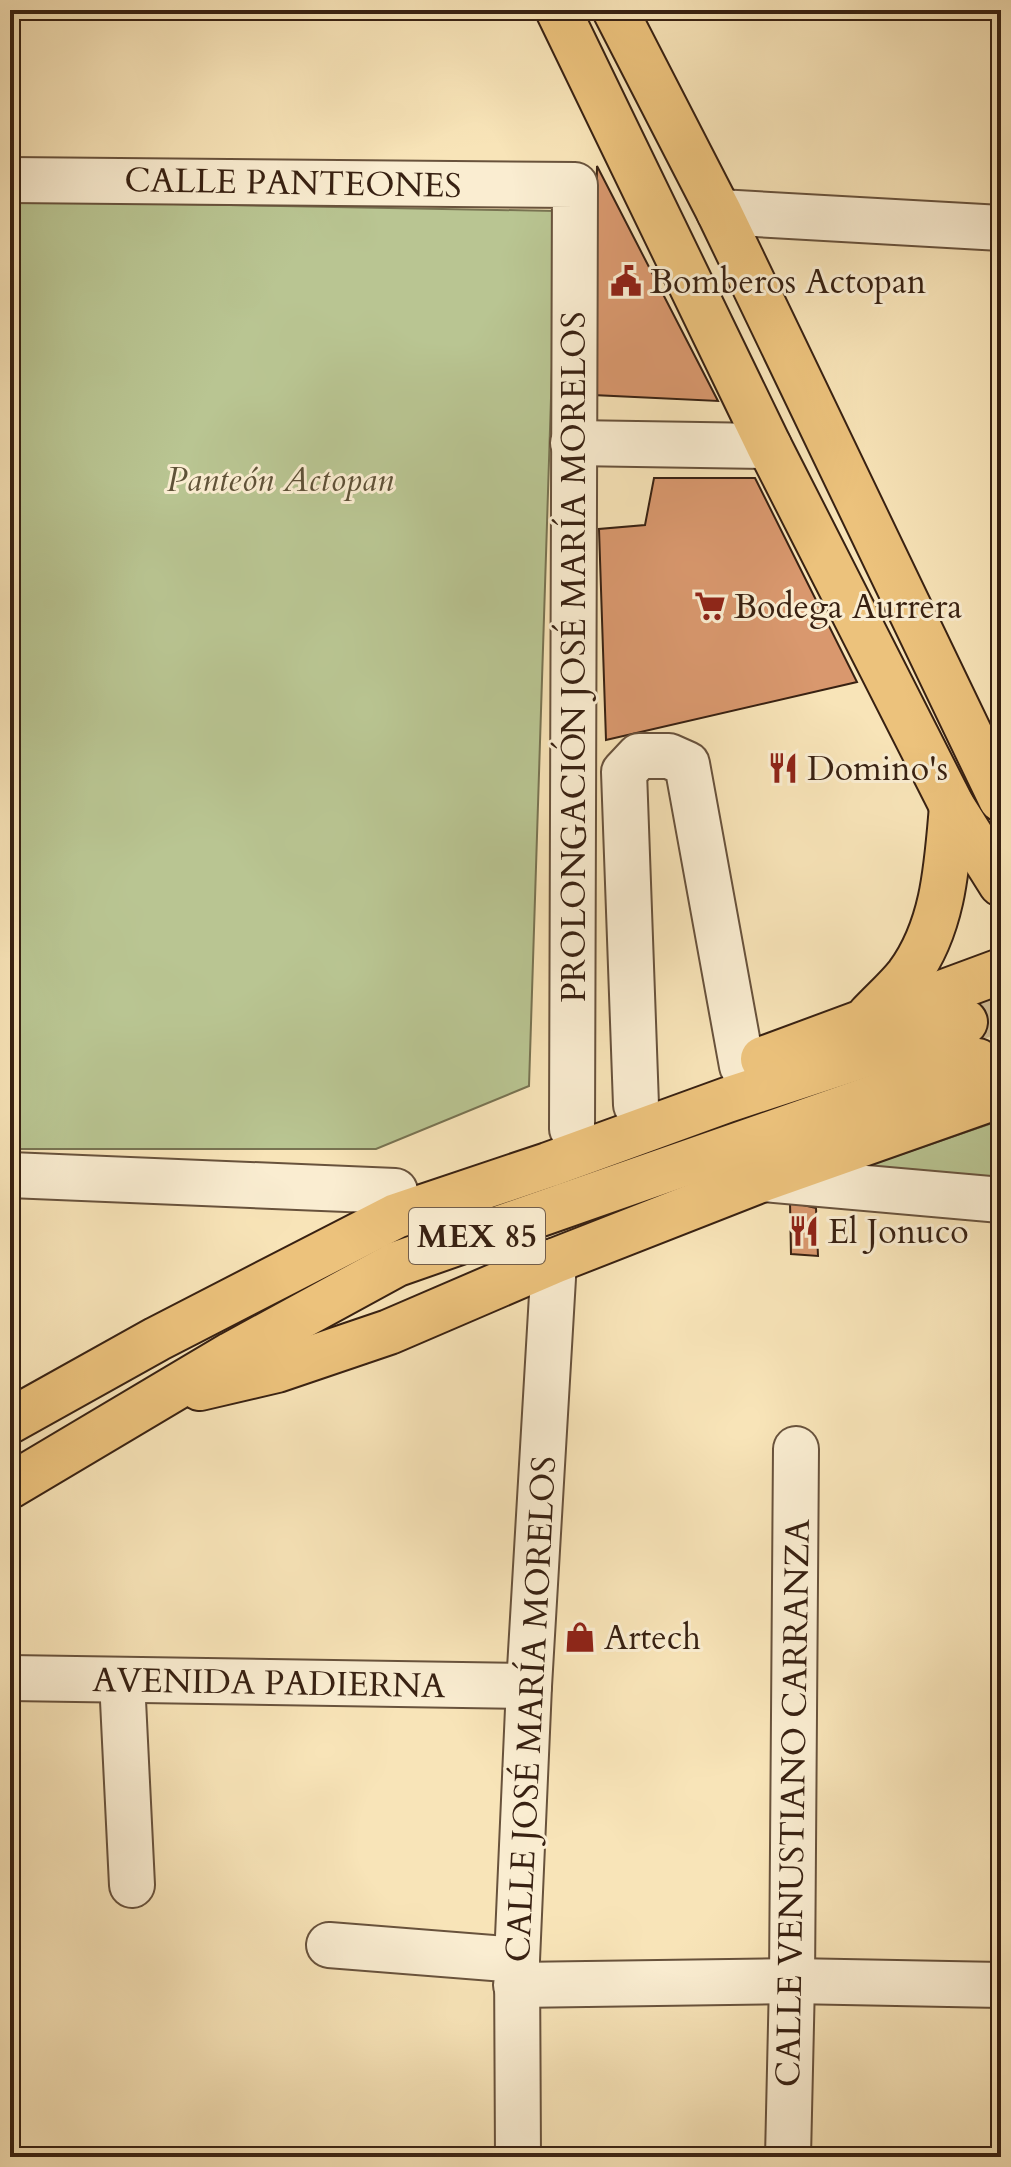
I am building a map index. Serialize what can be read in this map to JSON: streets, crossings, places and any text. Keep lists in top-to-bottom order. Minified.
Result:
{"streets":{"main road":["MEX 85"],"street":["CALLE PANTEONES","PROLONGACIÓN JOSÉ MARÍA MORELOS","AVENIDA PADIERNA","CALLE JOSÉ MARÍA MORELOS","CALLE VENUSTIANO CARRANZA"]},"crossings":[["CALLE PANTEONES","PROLONGACIÓN JOSÉ MARÍA MORELOS"],["AVENIDA PADIERNA","CALLE JOSÉ MARÍA MORELOS"]],"parks":["Panteón Actopan"],"places":{"public building":["Bomberos Actopan"],"supermarket":["Bodega Aurrera"],"restaurant":["Domino's","El Jonuco"],"shop":["Artech"]}}
